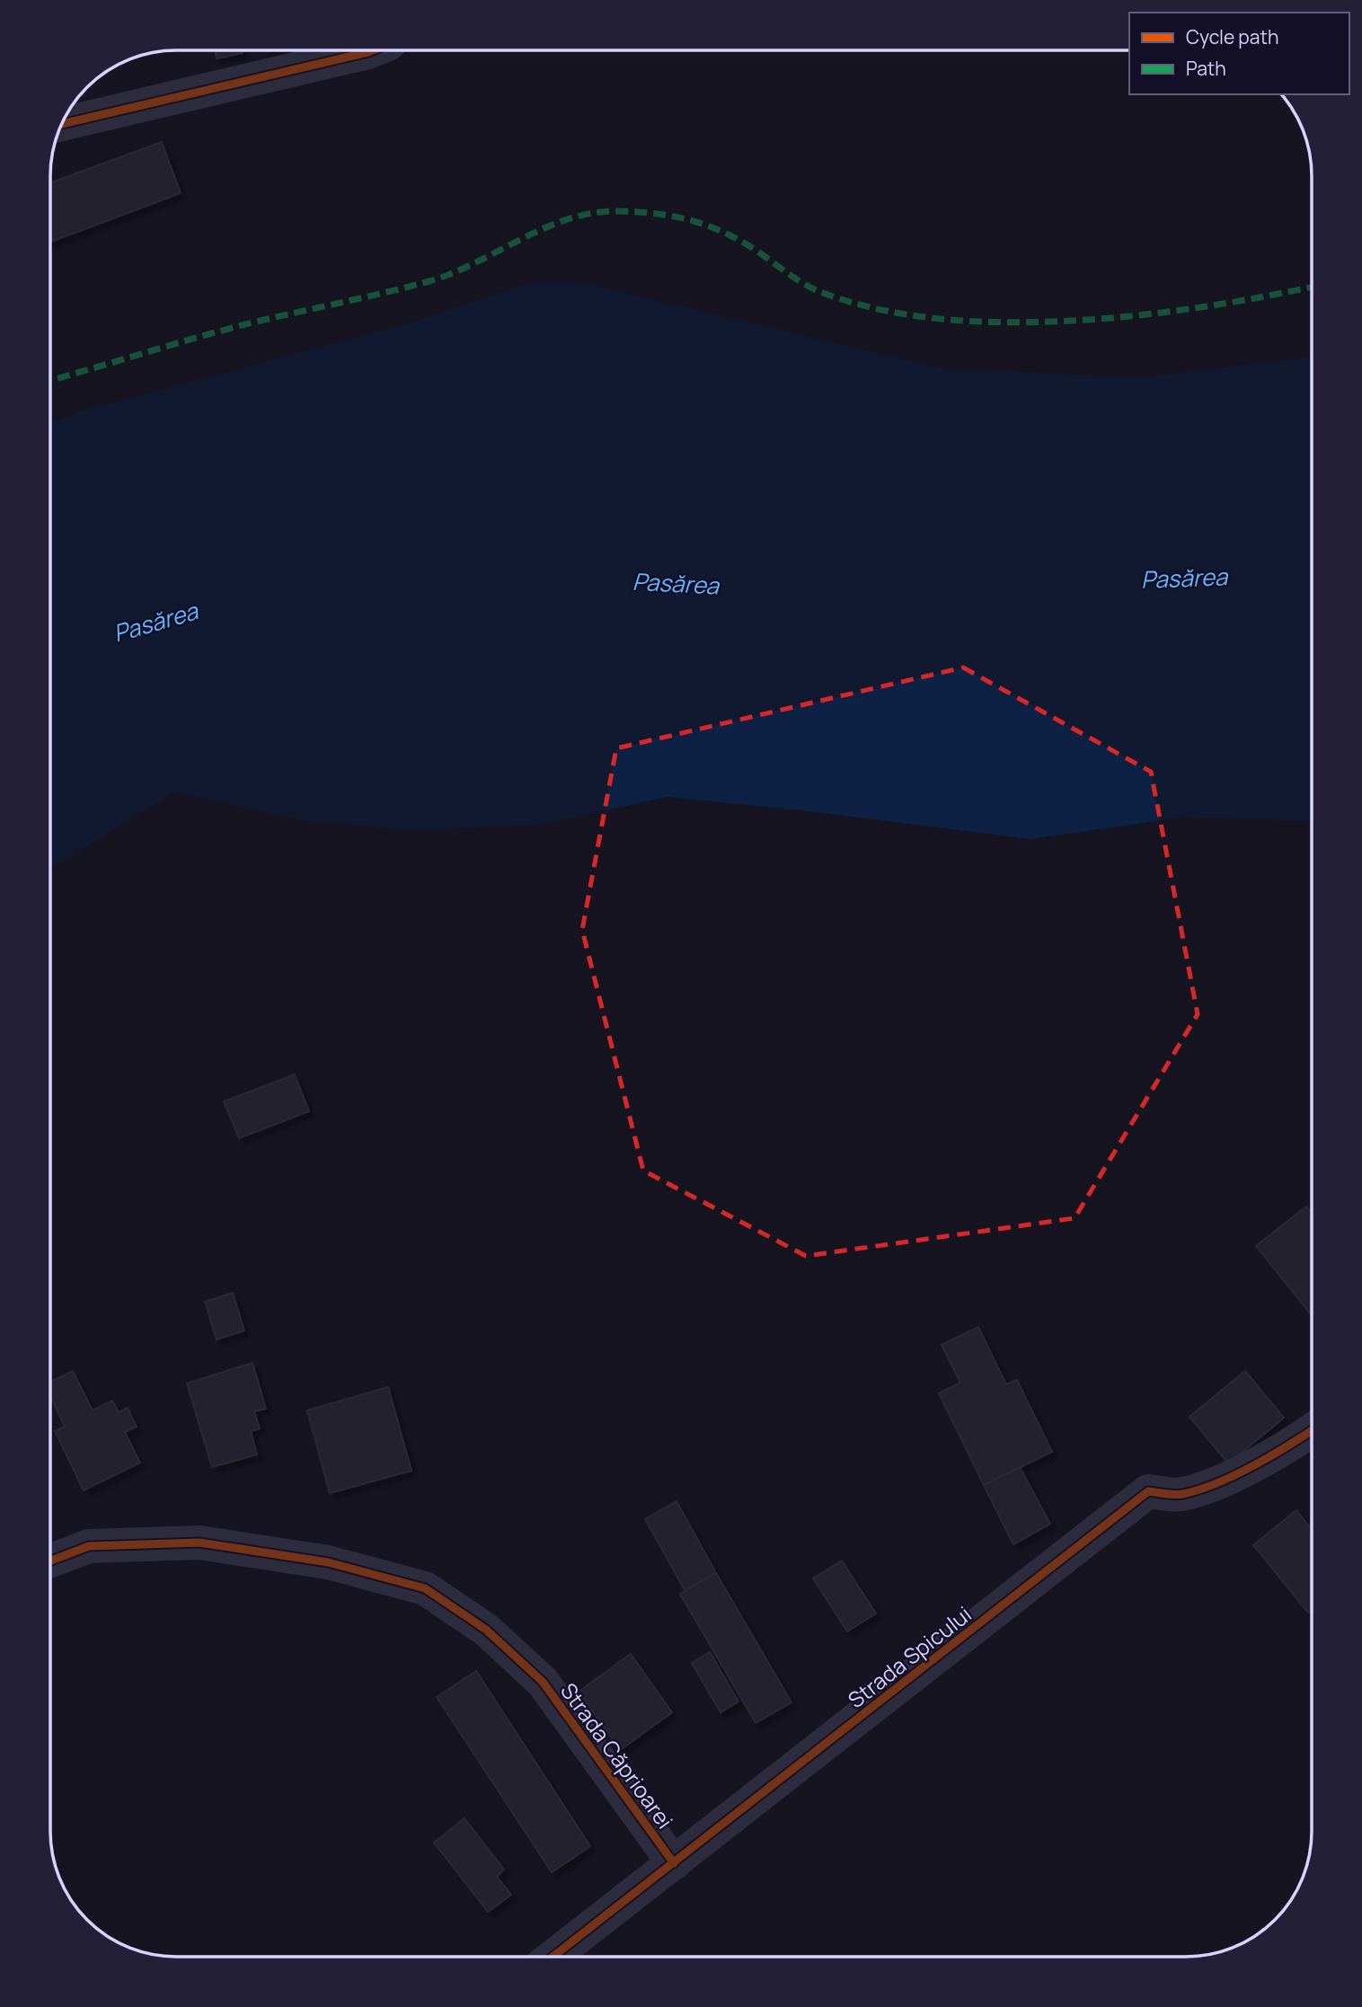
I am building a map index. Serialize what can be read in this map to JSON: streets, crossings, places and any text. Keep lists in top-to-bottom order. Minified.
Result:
{"streets":{"street":["Strada Spicului","Strada Căprioarei"]},"crossings":[["Strada Spicului","Strada Căprioarei"]],"water":["Pasărea"],"legend":["Cycle path","Path"]}
